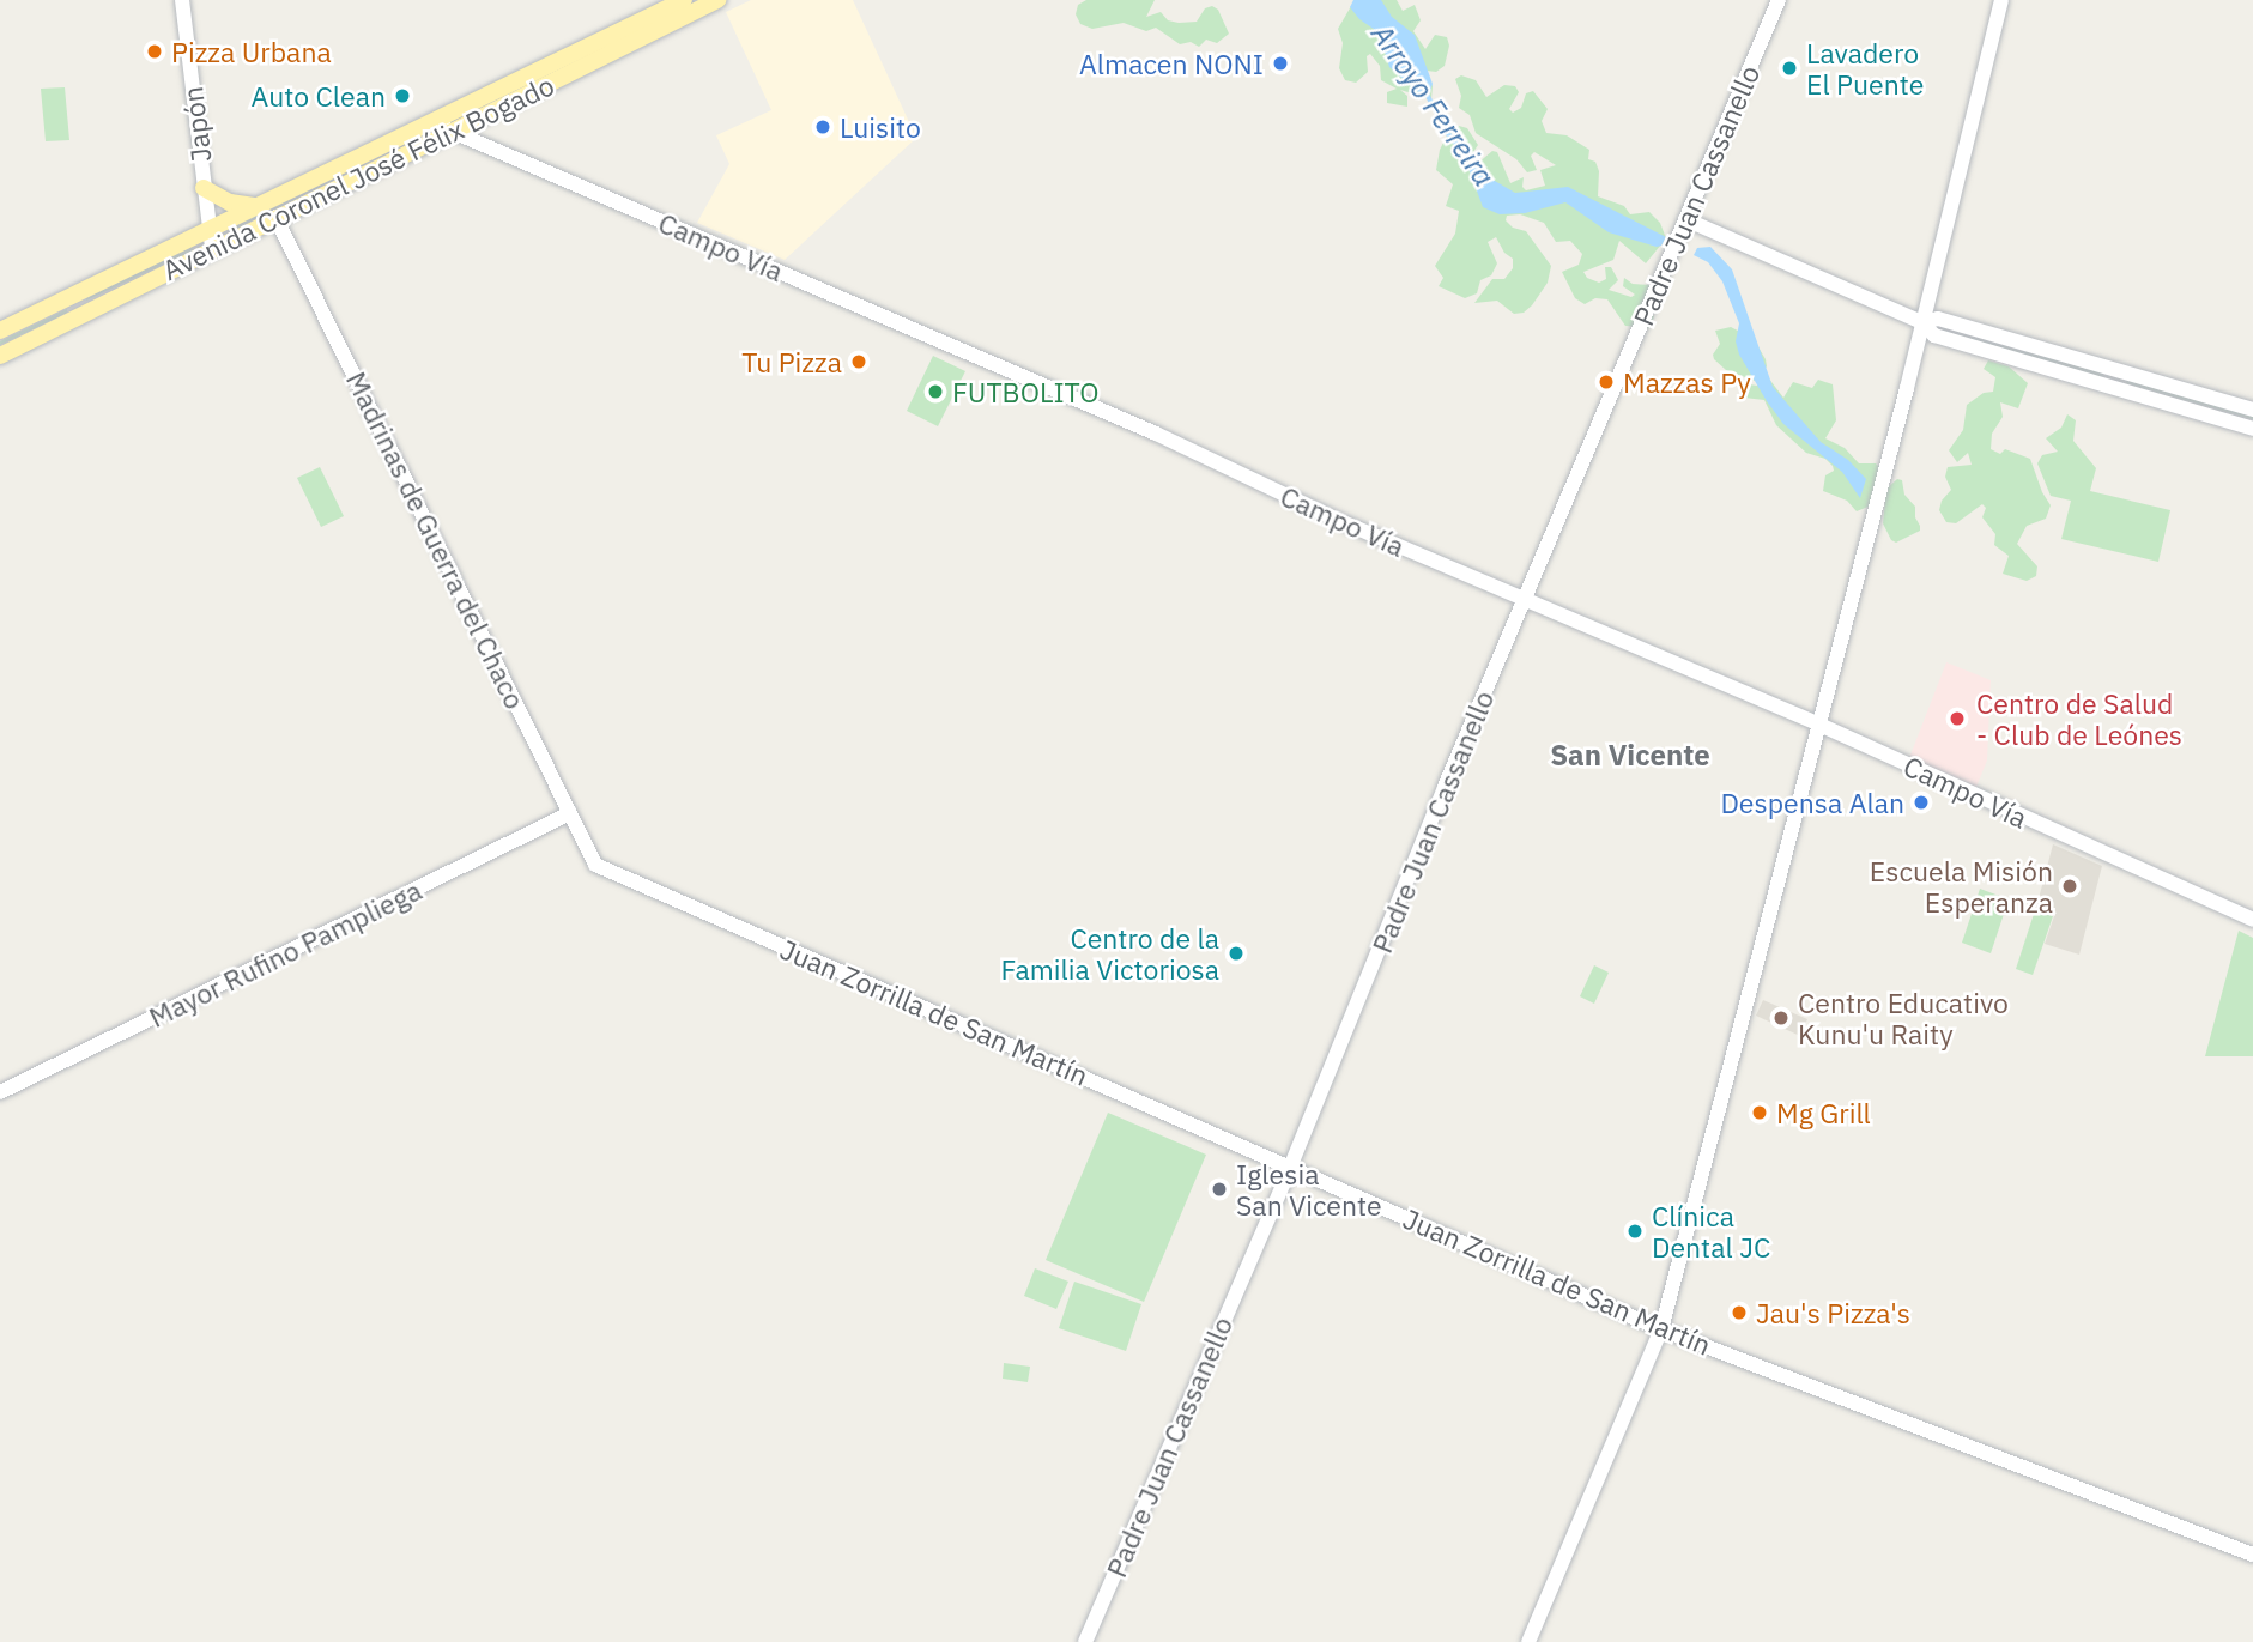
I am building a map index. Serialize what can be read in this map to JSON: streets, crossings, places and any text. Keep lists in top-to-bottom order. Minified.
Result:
{"streets":{"main road":["Avenida Coronel José Félix Bogado"],"street":["Japón","Padre Juan Cassanello","Campo Vía","Madrinas de Guerra del Chaco","Mayor Rufino Pampliega","Juan Zorrilla de San Martín"]},"crossings":[["Japón","Avenida Coronel José Félix Bogado"],["Avenida Coronel José Félix Bogado","Campo Vía"],["Avenida Coronel José Félix Bogado","Madrinas de Guerra del Chaco"],["Padre Juan Cassanello","Campo Vía"],["Padre Juan Cassanello","Juan Zorrilla de San Martín"],["Madrinas de Guerra del Chaco","Mayor Rufino Pampliega"],["Madrinas de Guerra del Chaco","Juan Zorrilla de San Martín"]],"districts":["San Vicente"],"water":["Arroyo Ferreira"],"places":["Pizza Urbana","Almacen NONI","Lavadero El Puente","Auto Clean","Luisito","Tu Pizza","Mazzas Py","FUTBOLITO","Centro de Salud - Club de Leónes","Despensa Alan","Escuela Misión Esperanza","Centro de la Familia Victoriosa","Centro Educativo Kunu'u Raity","Mg Grill","Iglesia San Vicente","Clínica Dental JC","Jau's Pizza's"]}
